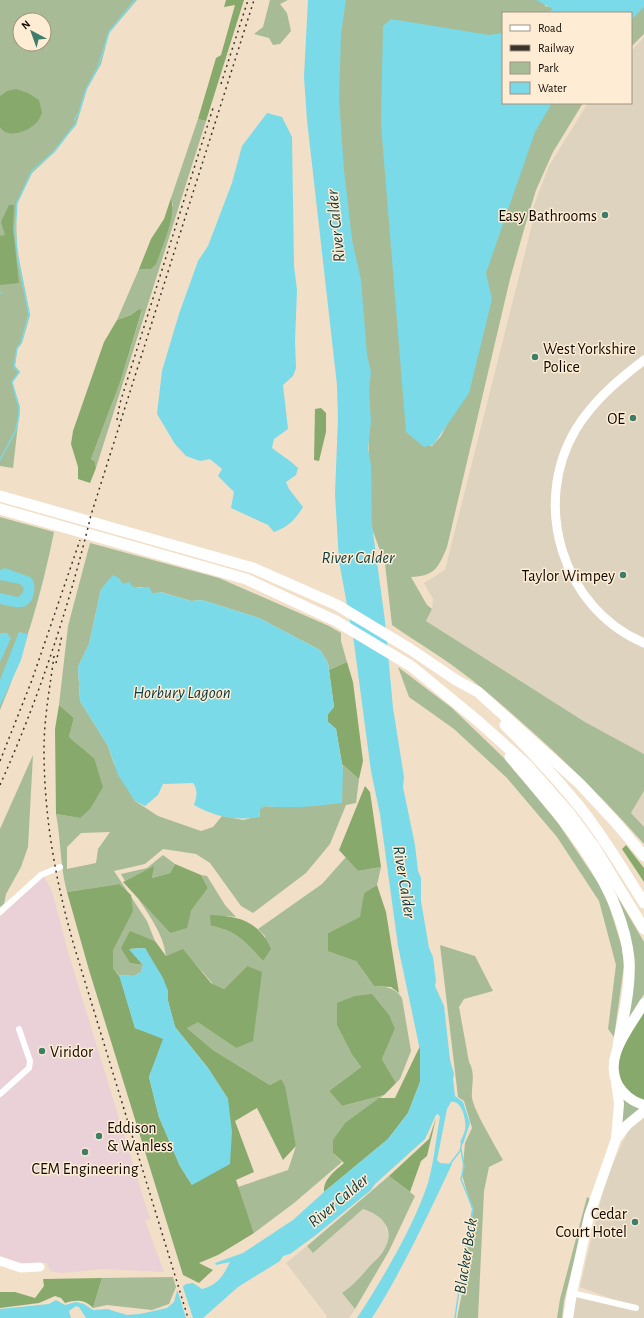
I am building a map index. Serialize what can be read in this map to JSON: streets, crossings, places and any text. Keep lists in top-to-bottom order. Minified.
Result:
{"water":["River Calder","Horbury Lagoon","Blacker Beck"],"places":["Easy Bathrooms","West Yorkshire Police","OE","Taylor Wimpey","Viridor","Eddison & Wanless","CEM Engineering","Cedar Court Hotel"],"legend":["Road","Railway","Park","Water"],"north":"top left"}
